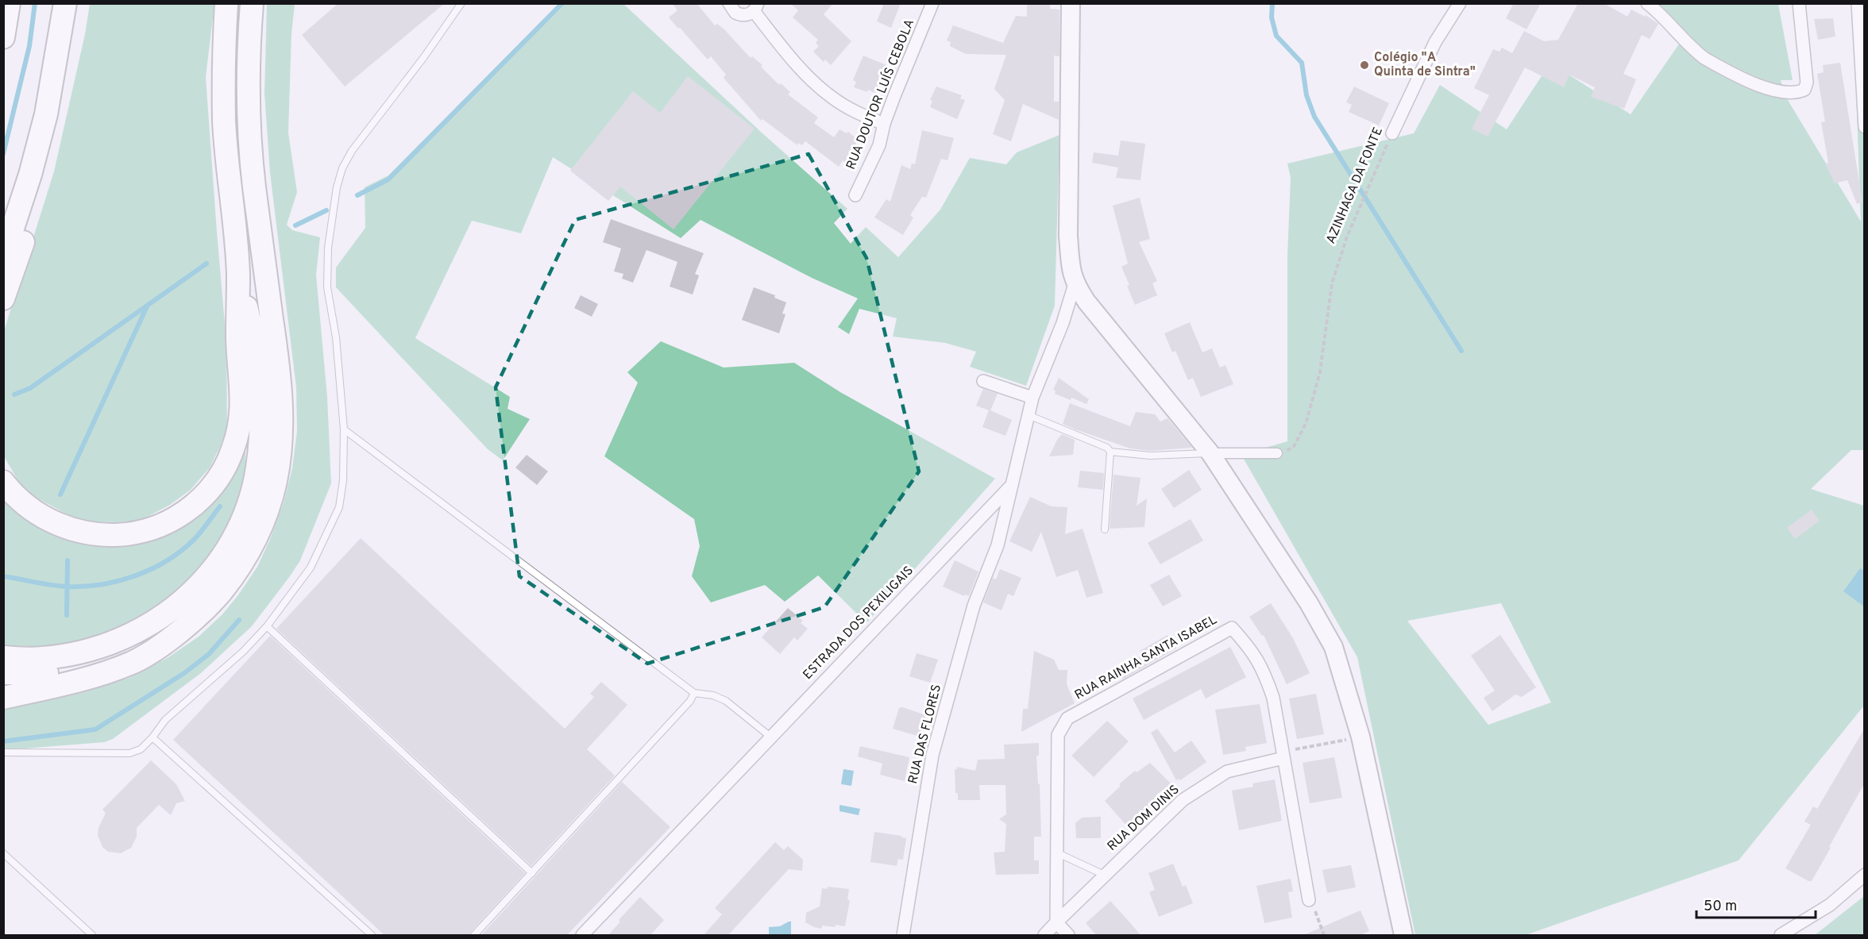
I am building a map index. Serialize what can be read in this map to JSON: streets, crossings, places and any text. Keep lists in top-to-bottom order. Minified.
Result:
{"streets":{"street":["RUA DOUTOR LUÍS CEBOLA","AZINHAGA DA FONTE","ESTRADA DOS PEXILIGAIS","RUA RAINHA SANTA ISABEL","RUA DAS FLORES","RUA DOM DINIS"]},"crossings":[["ESTRADA DOS PEXILIGAIS","RUA DAS FLORES"],["RUA RAINHA SANTA ISABEL","RUA DOM DINIS"]],"places":["Colégio \"A Quinta de Sintra\""],"scale_bar":"50 m"}
